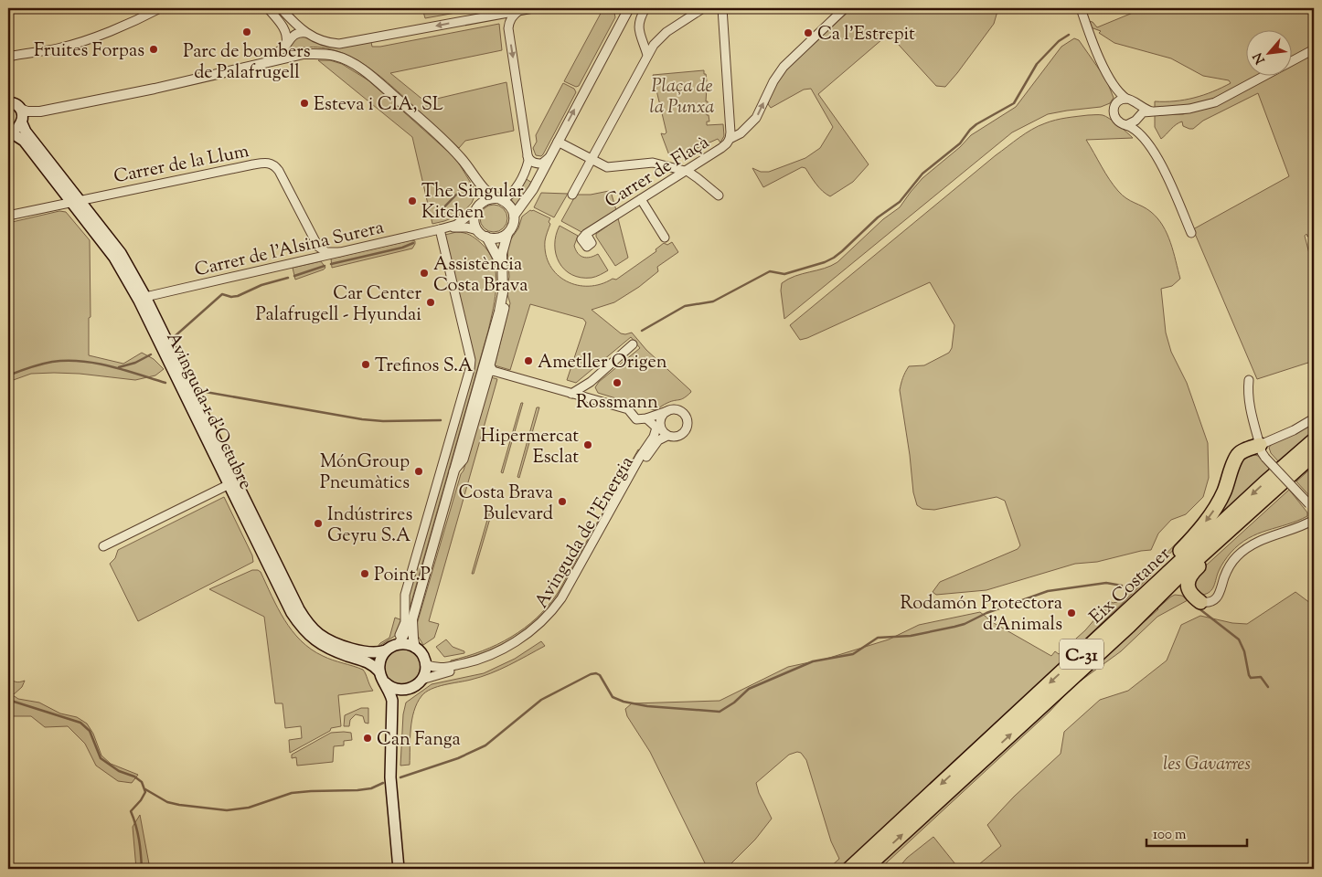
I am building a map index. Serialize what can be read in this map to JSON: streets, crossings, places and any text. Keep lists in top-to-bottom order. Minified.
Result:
{"streets":{"highway":["Eix Costaner","C-31"],"main road":["Avinguda 1 d'Octubre"],"street":["Carrer de la Llum","Carrer de Flaçà","Carrer de l'Alsina Surera","Avinguda de l'Energia"]},"crossings":[["Carrer de la Llum","Avinguda 1 d'Octubre"],["Carrer de l'Alsina Surera","Avinguda 1 d'Octubre"],["Avinguda 1 d'Octubre","Avinguda de l'Energia"]],"one_way":["Carrer de Flaçà"],"parks":["Plaça de la Punxa","les Gavarres"],"places":["Parc de bombers de Palafrugell","Ca l'Estrepit","Fruites Forpas","Esteva i CIA, SL","The Singular Kitchen","Assistència Costa Brava","Car Center Palafrugell - Hyundai","Ametller Origen","Trefinos S.A","Rossmann","Hipermercat Esclat","MónGroup Pneumàtics","Costa Brava Bulevard","Indústrires Geyru S.A","Point.P","Rodamón Protectora d'Animals","Can Fanga"],"scale_bar":"100 m","north":"bottom left"}
